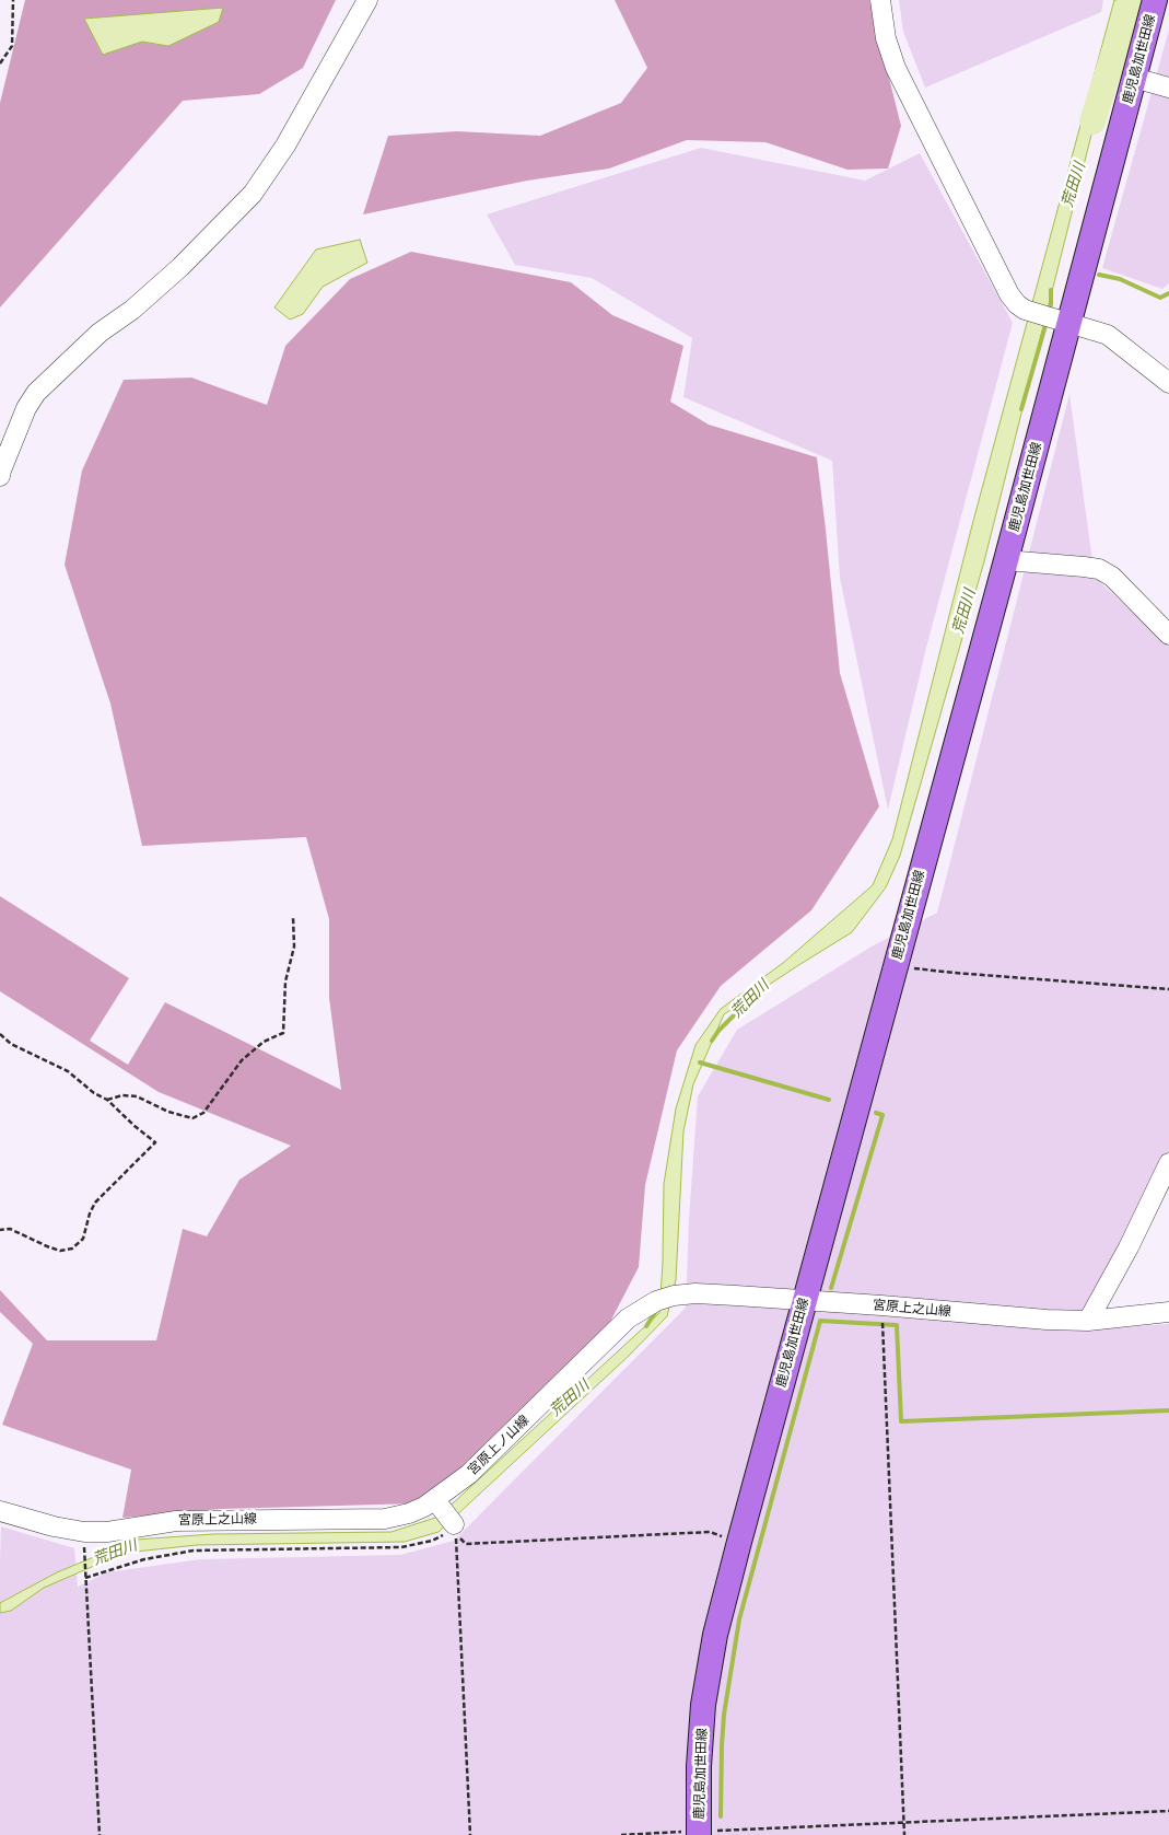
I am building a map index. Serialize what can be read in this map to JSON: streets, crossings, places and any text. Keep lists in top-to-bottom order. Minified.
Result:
{"streets":{"main road":["鹿児島加世田線"],"street":["宮原上之山線","宮原上ノ山線"]},"crossings":[["鹿児島加世田線","宮原上之山線"],["宮原上之山線","宮原上ノ山線"]],"water":["荒田川"]}
